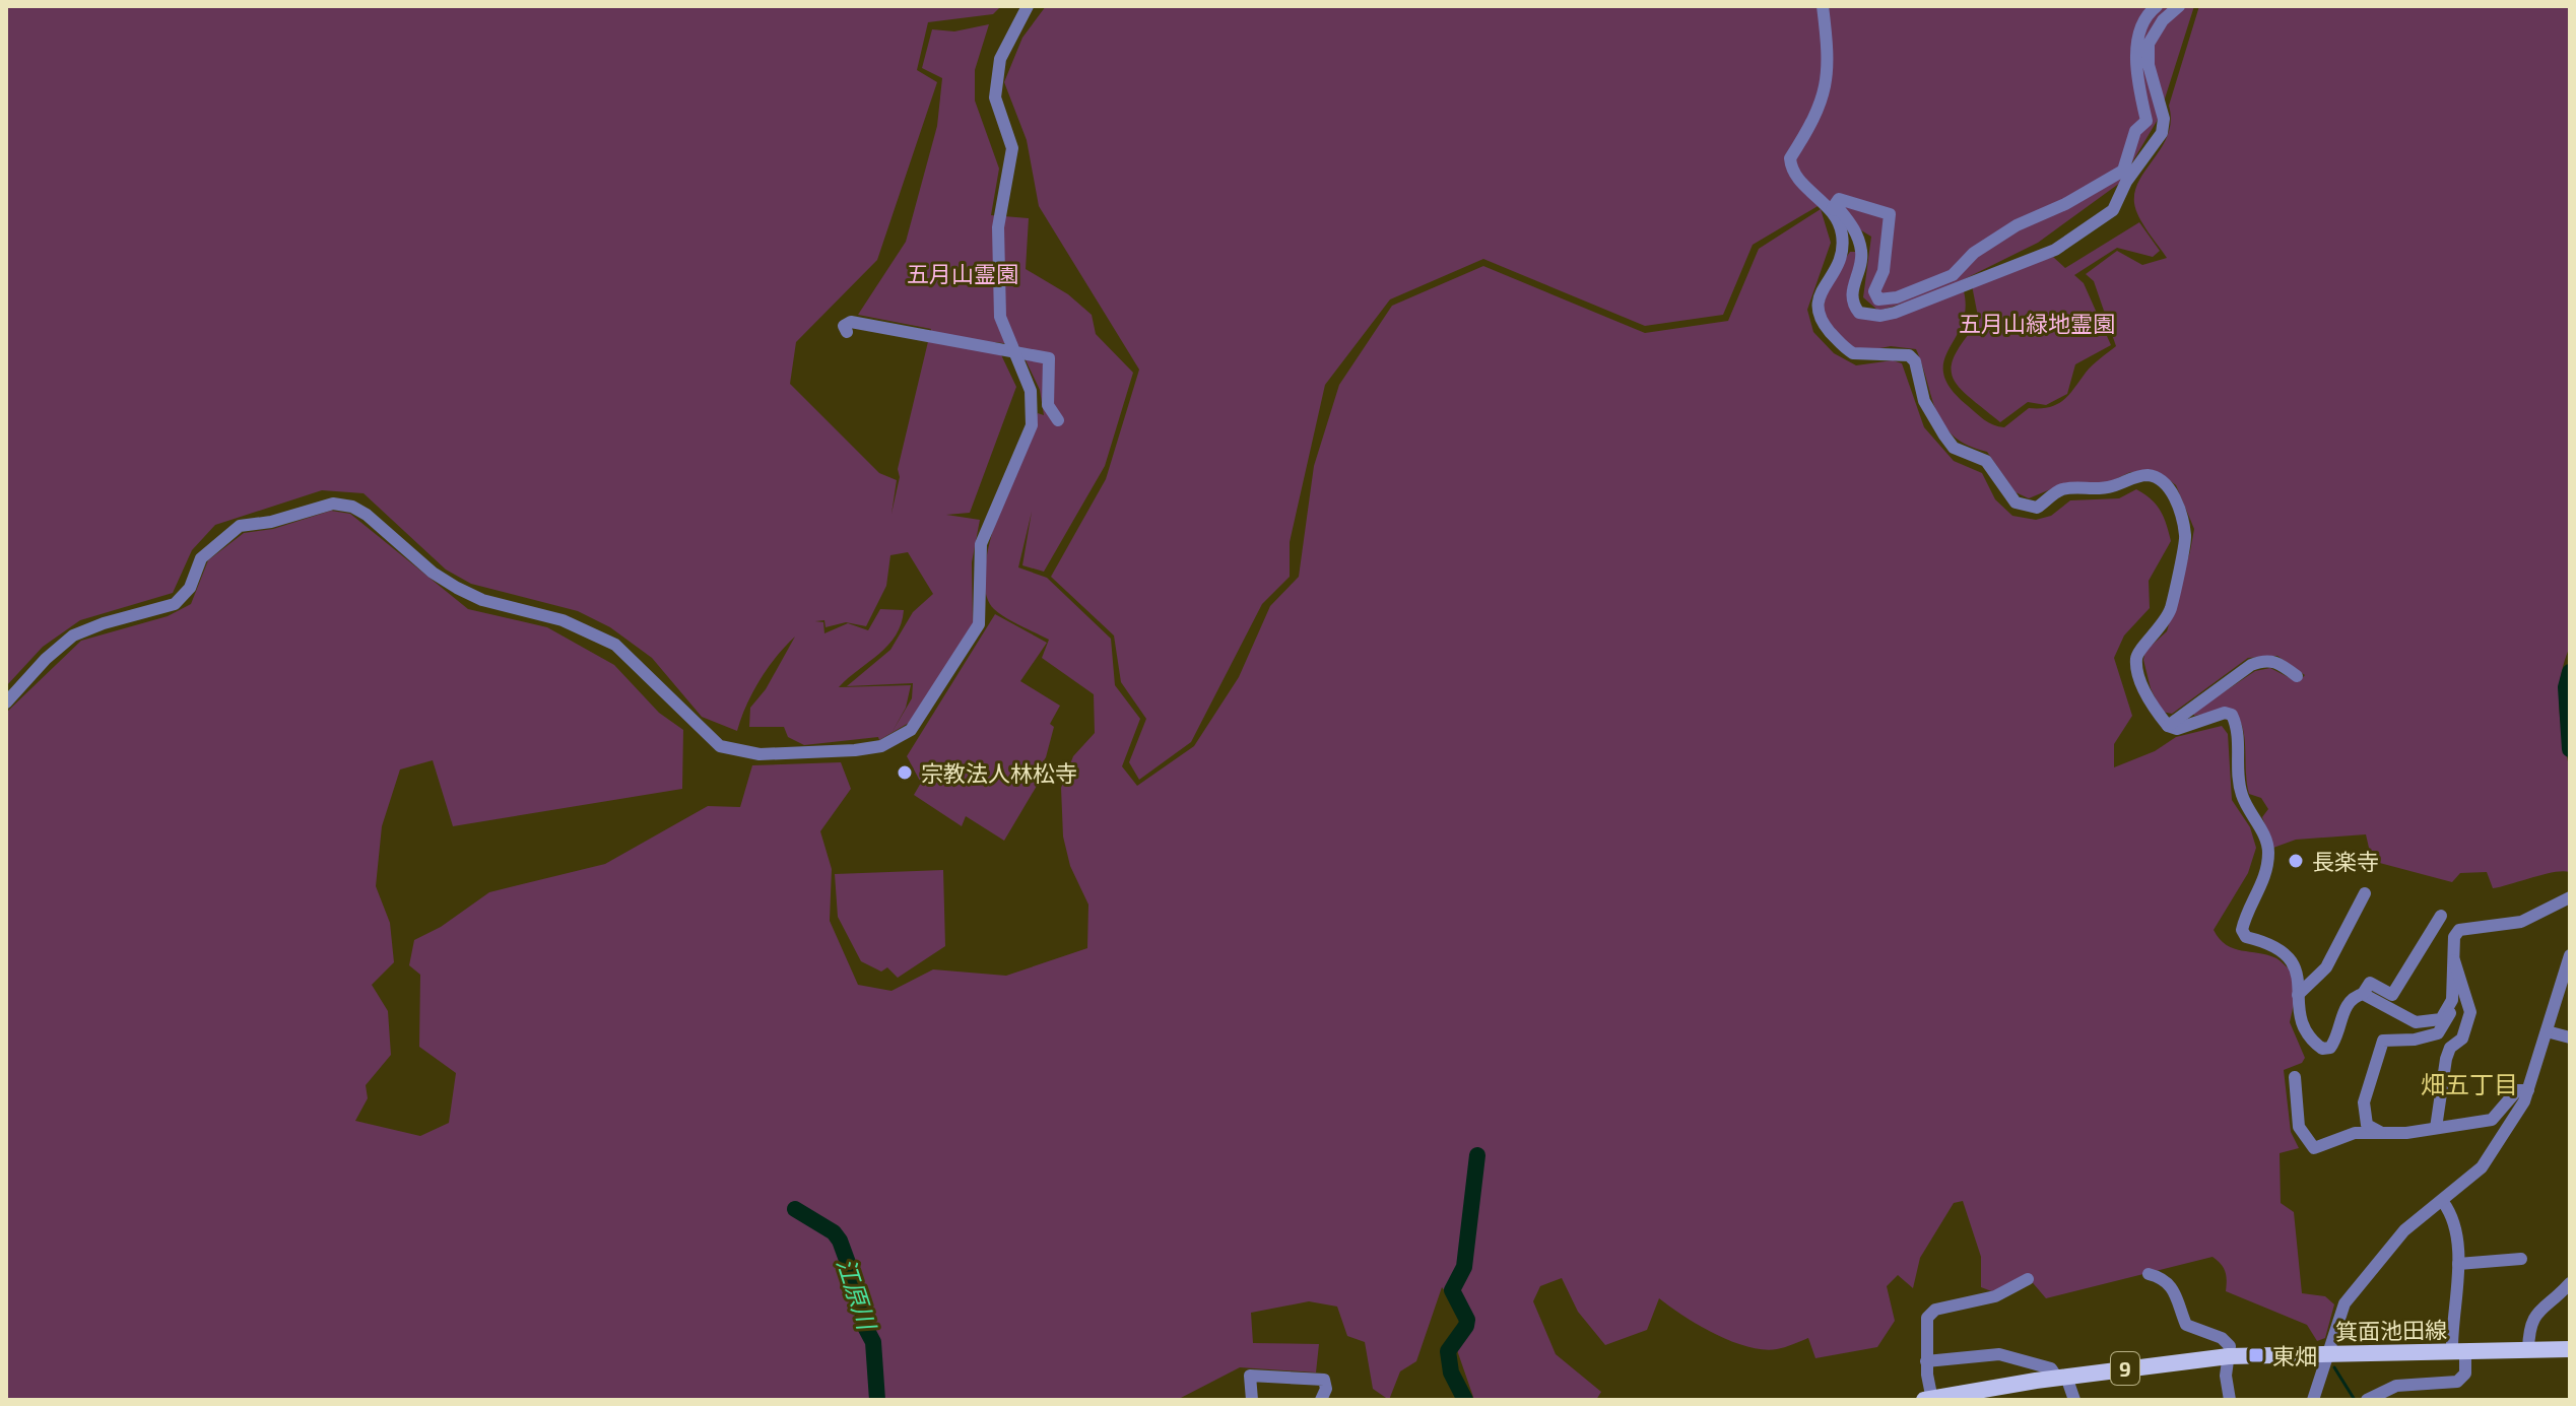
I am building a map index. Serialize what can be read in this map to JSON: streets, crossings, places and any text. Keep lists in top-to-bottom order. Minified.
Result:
{"streets":{"main road":["箕面池田線","9"]},"districts":["畑五丁目"],"water":["江原川"],"parks":["五月山霊園","五月山緑地霊園"],"places":{"other":["宗教法人林松寺","長楽寺"],"transit":["東畑"]}}
